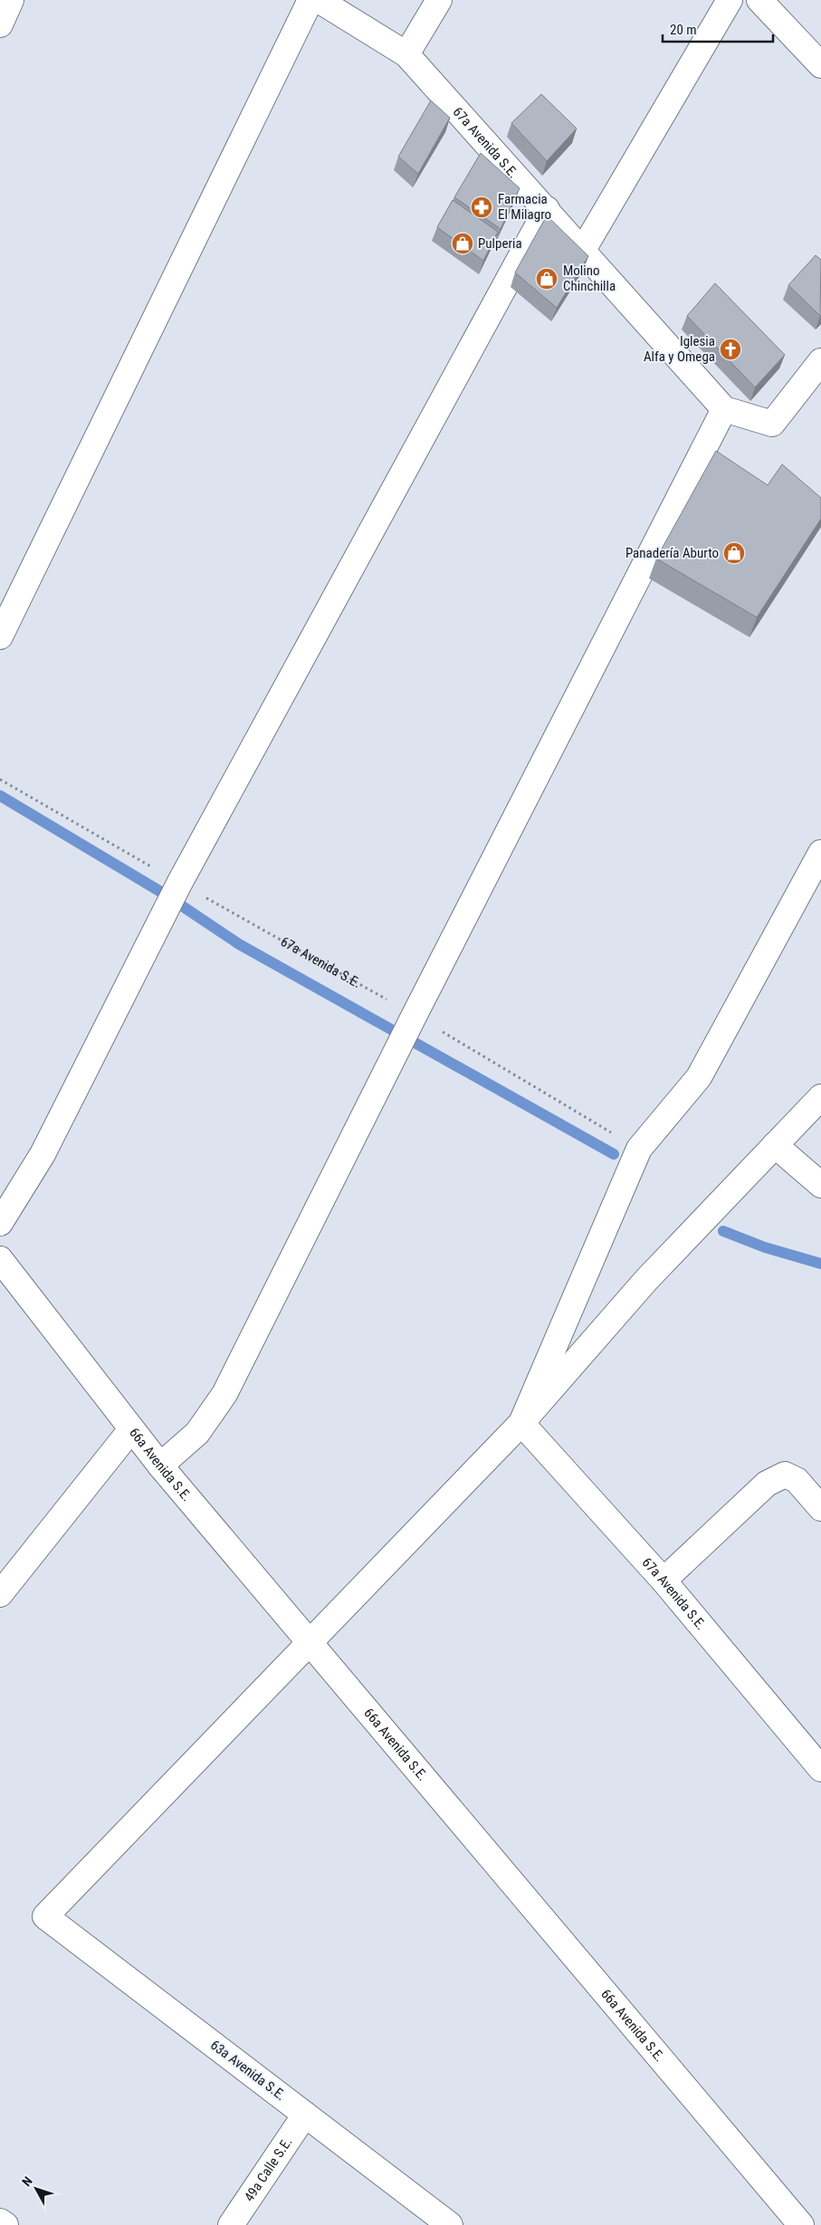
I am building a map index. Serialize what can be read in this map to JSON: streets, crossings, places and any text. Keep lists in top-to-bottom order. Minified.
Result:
{"streets":{"street":["67a Avenida S.E.","66a Avenida S.E.","63a Avenida S.E.","49a Calle S.E."]},"crossings":[["66a Avenida S.E.","63a Avenida S.E."],["63a Avenida S.E.","49a Calle S.E."]],"places":{"pharmacy":["Farmacia El Milagro"],"shop":["Pulperia","Molino Chinchilla","Panadería Aburto"],"church":["Iglesia Alfa y Omega"]},"scale_bar":"20 m","north":"top left"}
